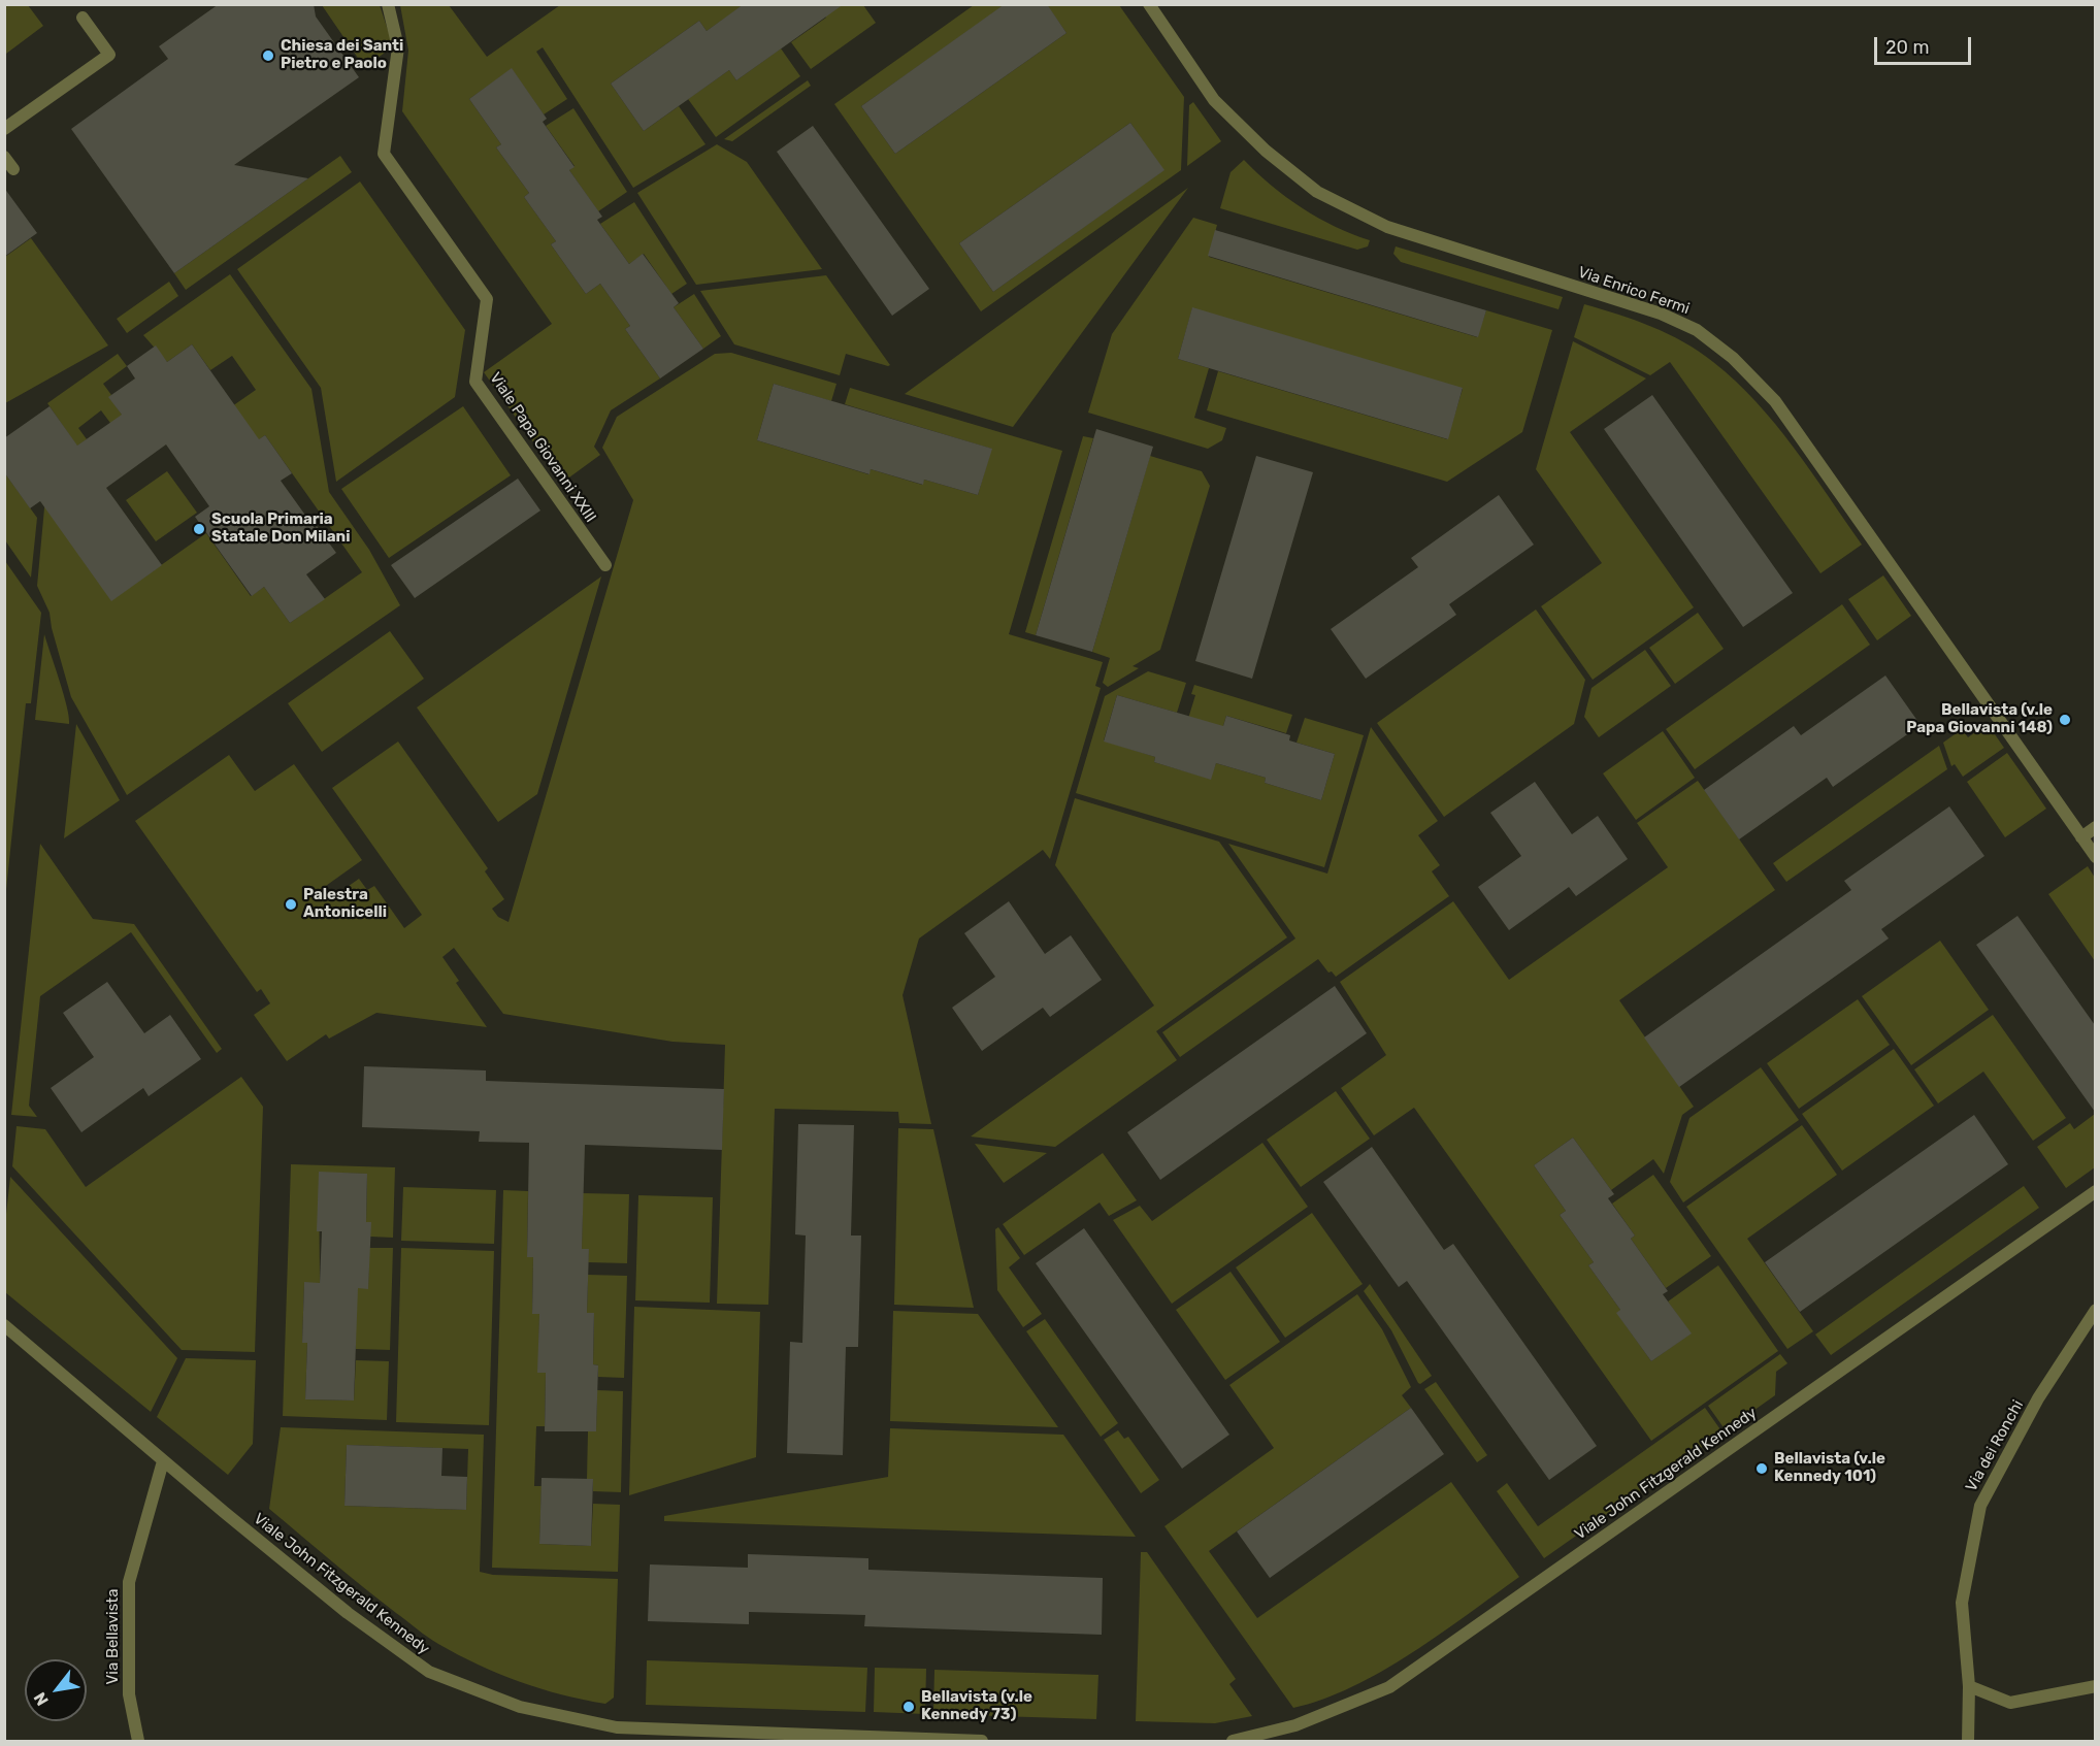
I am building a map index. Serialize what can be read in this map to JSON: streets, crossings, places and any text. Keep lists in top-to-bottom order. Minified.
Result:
{"streets":{"street":["Via Enrico Fermi","Viale Papa Giovanni XXIII","Via dei Ronchi","Viale John Fitzgerald Kennedy","Via Bellavista"]},"crossings":[["Viale John Fitzgerald Kennedy","Via Bellavista"]],"places":["Chiesa dei Santi Pietro e Paolo","Scuola Primaria Statale Don Milani","Bellavista (v.le Papa Giovanni 148)","Palestra Antonicelli","Bellavista (v.le Kennedy 101)","Bellavista (v.le Kennedy 73)"],"scale_bar":"20 m","north":"bottom left"}
